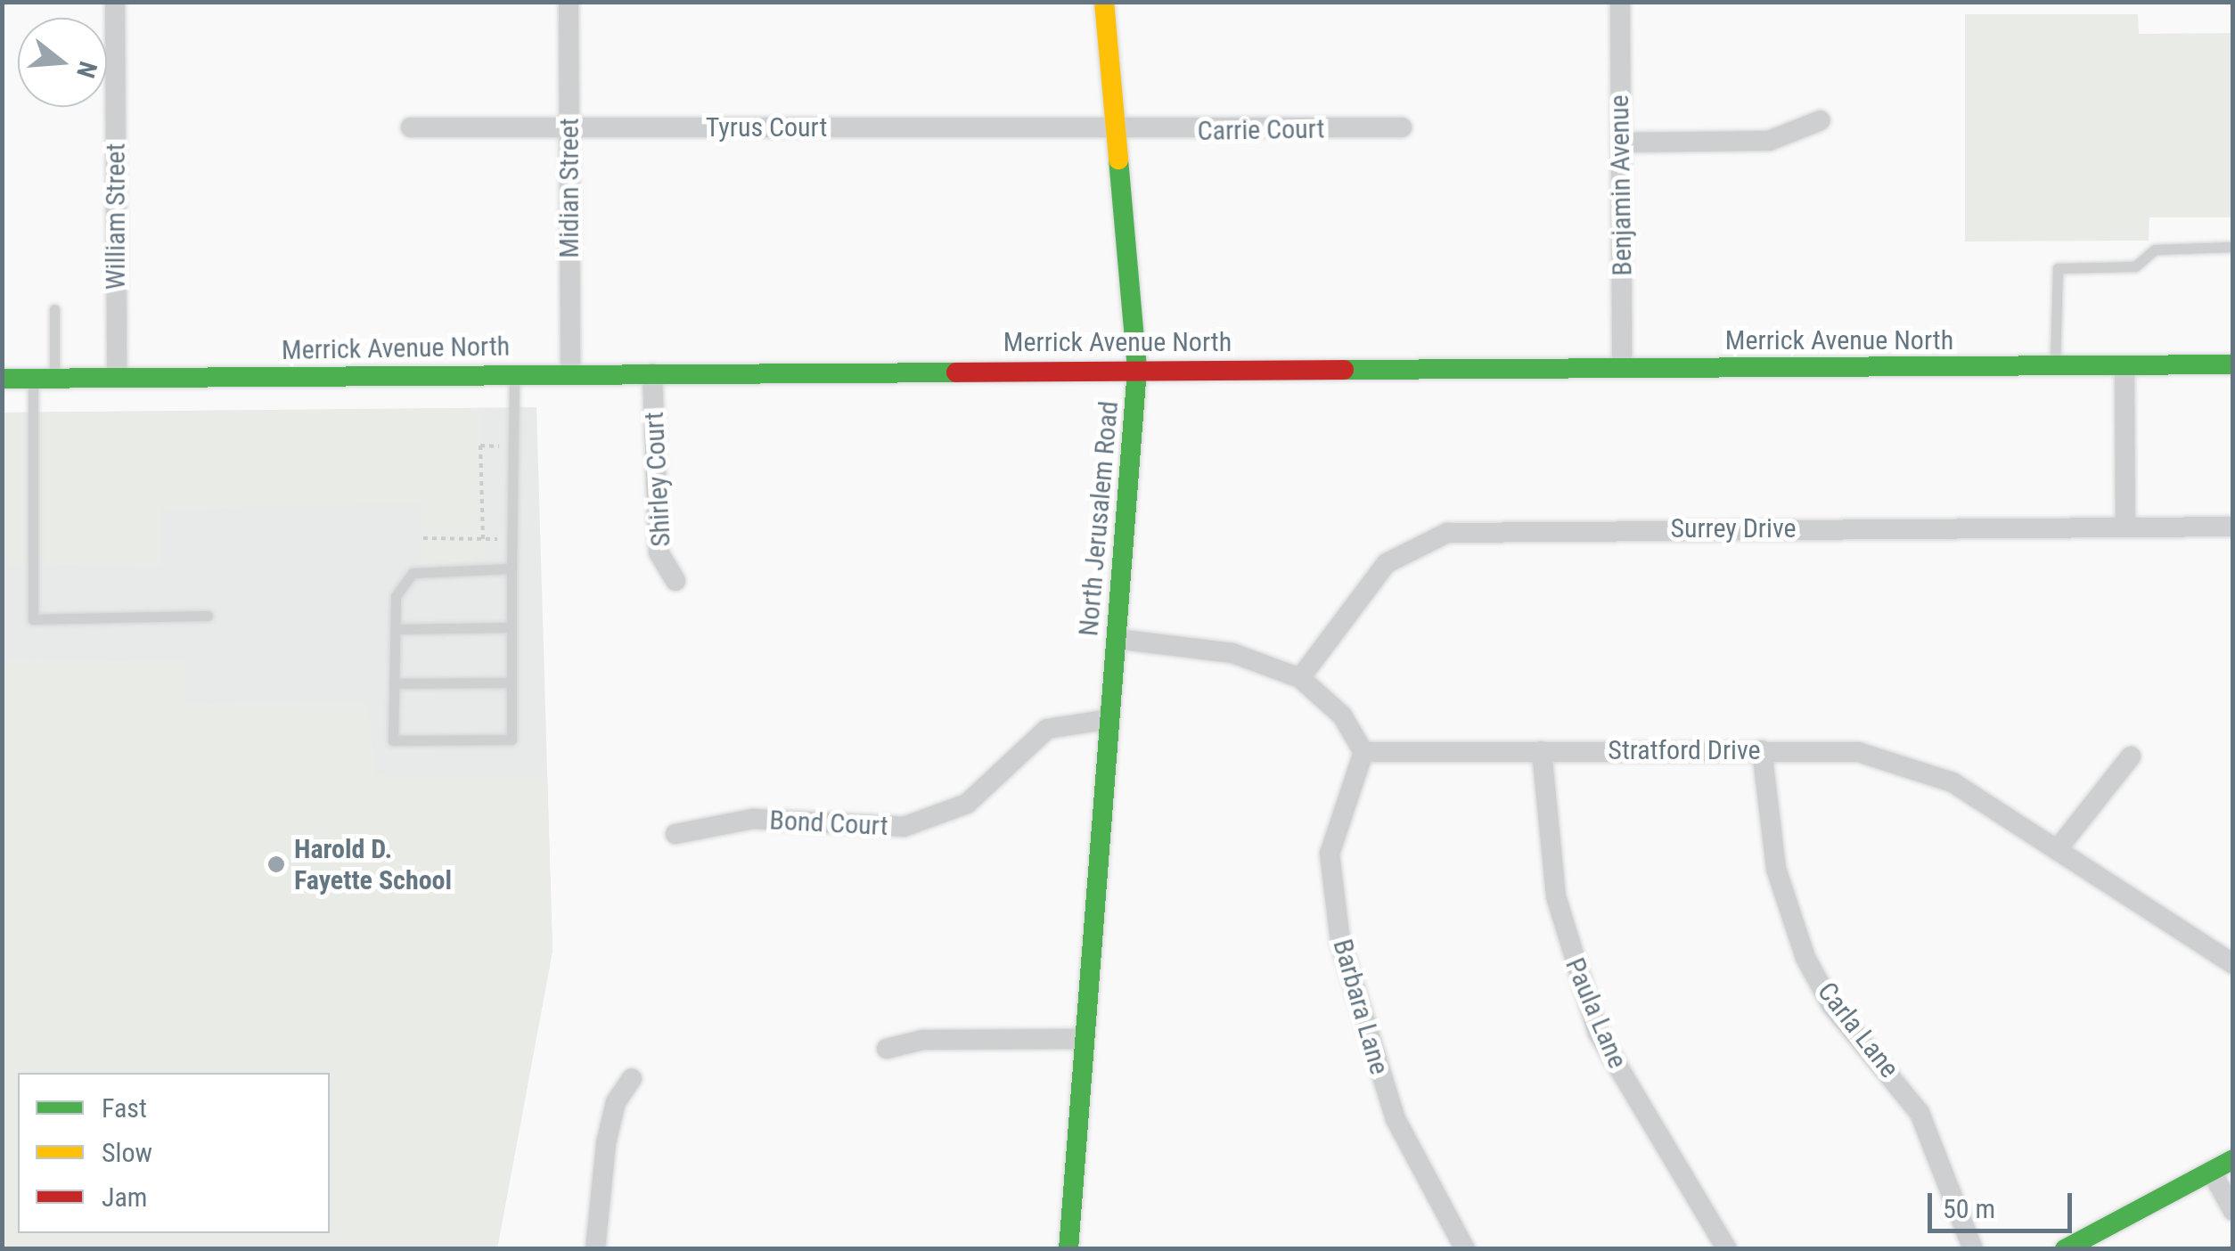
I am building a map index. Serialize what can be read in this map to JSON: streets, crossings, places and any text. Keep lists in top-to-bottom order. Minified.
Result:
{"streets":{"main road":["Merrick Avenue North","North Jerusalem Road"],"street":["Tyrus Court","Carrie Court","Benjamin Avenue","Midian Street","William Street","Shirley Court","Surrey Drive","Stratford Drive","Bond Court","Barbara Lane","Paula Lane","Carla Lane"]},"crossings":[["Tyrus Court","Carrie Court"],["Tyrus Court","Midian Street"],["Tyrus Court","North Jerusalem Road"],["Carrie Court","North Jerusalem Road"],["Benjamin Avenue","Merrick Avenue North"],["Midian Street","Merrick Avenue North"],["William Street","Merrick Avenue North"],["Merrick Avenue North","Shirley Court"],["Merrick Avenue North","North Jerusalem Road"],["North Jerusalem Road","Bond Court"],["Stratford Drive","Barbara Lane"],["Stratford Drive","Paula Lane"],["Stratford Drive","Carla Lane"]],"places":["Harold D. Fayette School"],"legend":["Fast","Slow","Jam"],"scale_bar":"50 m","north":"right"}
